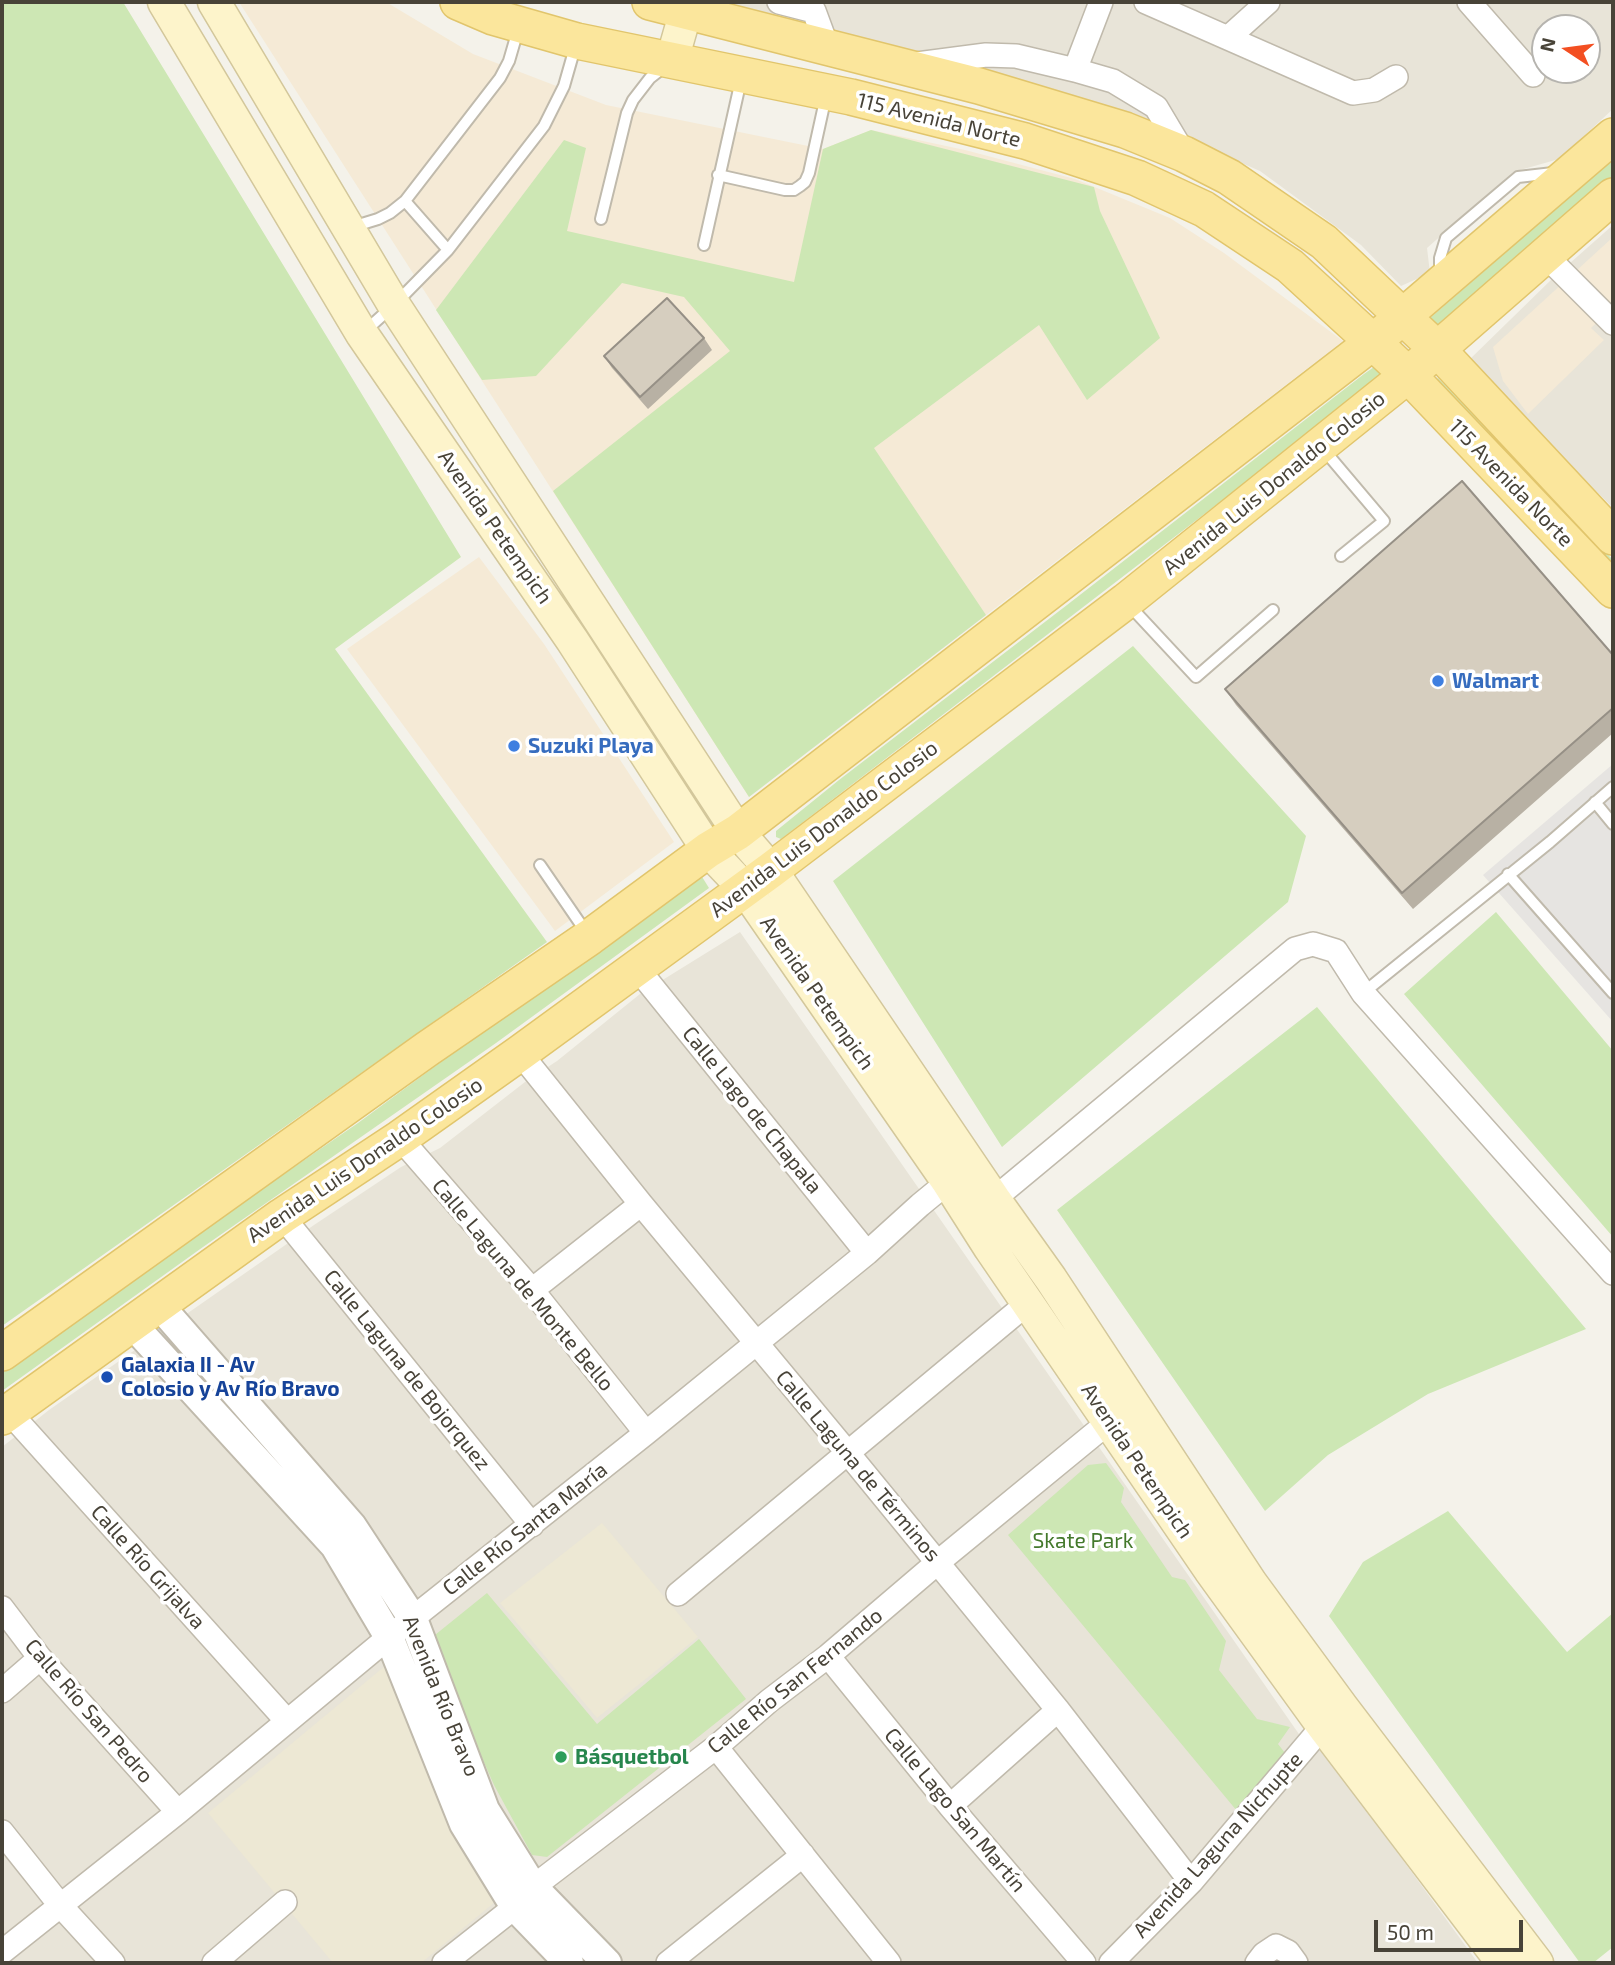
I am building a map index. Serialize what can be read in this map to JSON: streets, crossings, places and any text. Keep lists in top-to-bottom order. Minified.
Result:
{"streets":{"main road":["115 Avenida Norte","Avenida Luis Donaldo Colosio","Avenida Petempich"],"street":["Calle Lago de Chapala","Calle Laguna de Monte Bello","Calle Laguna de Bojorquez","Calle Laguna de Términos","Calle Río Santa María","Calle Río Grijalva","Calle Río San Fernando","Avenida Río Bravo","Calle Río San Pedro","Calle Lago San Martín","Avenida Laguna Nichupte"]},"crossings":[["115 Avenida Norte","Avenida Luis Donaldo Colosio"],["Avenida Luis Donaldo Colosio","Avenida Petempich"],["Avenida Luis Donaldo Colosio","Calle Lago de Chapala"],["Avenida Luis Donaldo Colosio","Calle Laguna de Monte Bello"],["Avenida Luis Donaldo Colosio","Calle Laguna de Bojorquez"],["Avenida Luis Donaldo Colosio","Calle Laguna de Términos"],["Avenida Luis Donaldo Colosio","Calle Río Grijalva"],["Avenida Luis Donaldo Colosio","Avenida Río Bravo"],["Avenida Petempich","Calle Río Santa María"],["Avenida Petempich","Calle Río San Fernando"],["Avenida Petempich","Avenida Laguna Nichupte"],["Calle Lago de Chapala","Calle Río Santa María"],["Calle Laguna de Monte Bello","Calle Río Santa María"],["Calle Laguna de Bojorquez","Calle Río Santa María"],["Calle Laguna de Términos","Calle Río Santa María"],["Calle Laguna de Términos","Calle Río San Fernando"],["Calle Laguna de Términos","Avenida Laguna Nichupte"],["Calle Río Santa María","Calle Río Grijalva"],["Calle Río Santa María","Avenida Río Bravo"],["Calle Río Santa María","Calle Río San Pedro"],["Calle Río San Fernando","Avenida Río Bravo"],["Calle Río San Fernando","Calle Lago San Martín"]],"parks":["Skate Park"],"places":["Walmart","Suzuki Playa","Galaxia II - Av Colosio y Av Río Bravo","Básquetbol"],"scale_bar":"50 m","north":"left"}
